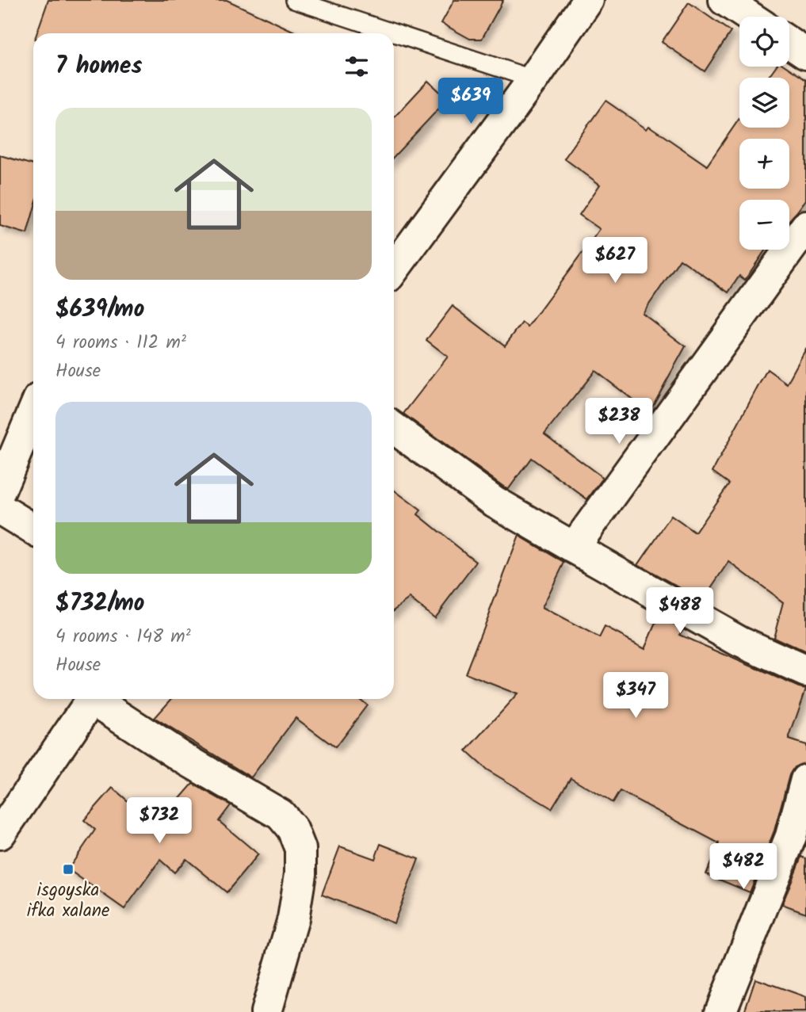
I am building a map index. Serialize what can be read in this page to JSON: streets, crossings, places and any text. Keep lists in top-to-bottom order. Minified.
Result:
{"places":{"transit":["isgoyska ifka xalane"]},"page":{"map_buttons":["+","−"],"heading":"7 homes","price":["$639","$627","$238","$488","$347","$732","$482"],"list":[{"name":"$639/mo","note":"4 rooms · 112 m² · House"},{"name":"$732/mo","note":"4 rooms · 148 m² · House"}]}}
